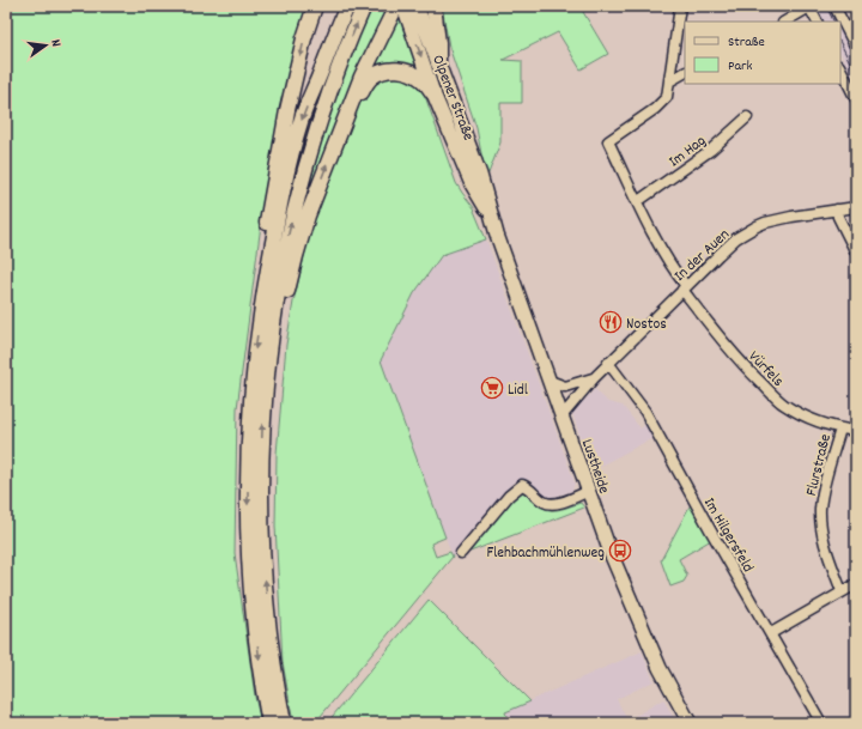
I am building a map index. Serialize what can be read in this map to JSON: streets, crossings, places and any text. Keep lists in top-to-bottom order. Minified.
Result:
{"streets":{"main road":["Olpener Straße","Lustheide"],"street":["Im Hag","In der Auen","Vürfels","Flurstraße","Im Hilgersfeld"]},"crossings":[["Olpener Straße","Lustheide"],["Im Hag","Vürfels"],["In der Auen","Vürfels"],["In der Auen","Lustheide"],["In der Auen","Im Hilgersfeld"],["Vürfels","Flurstraße"]],"places":{"restaurant":["Nostos"],"supermarket":["Lidl"],"bus stop":["Flehbachmühlenweg"]},"legend":["Straße","Park"],"north":"right"}
